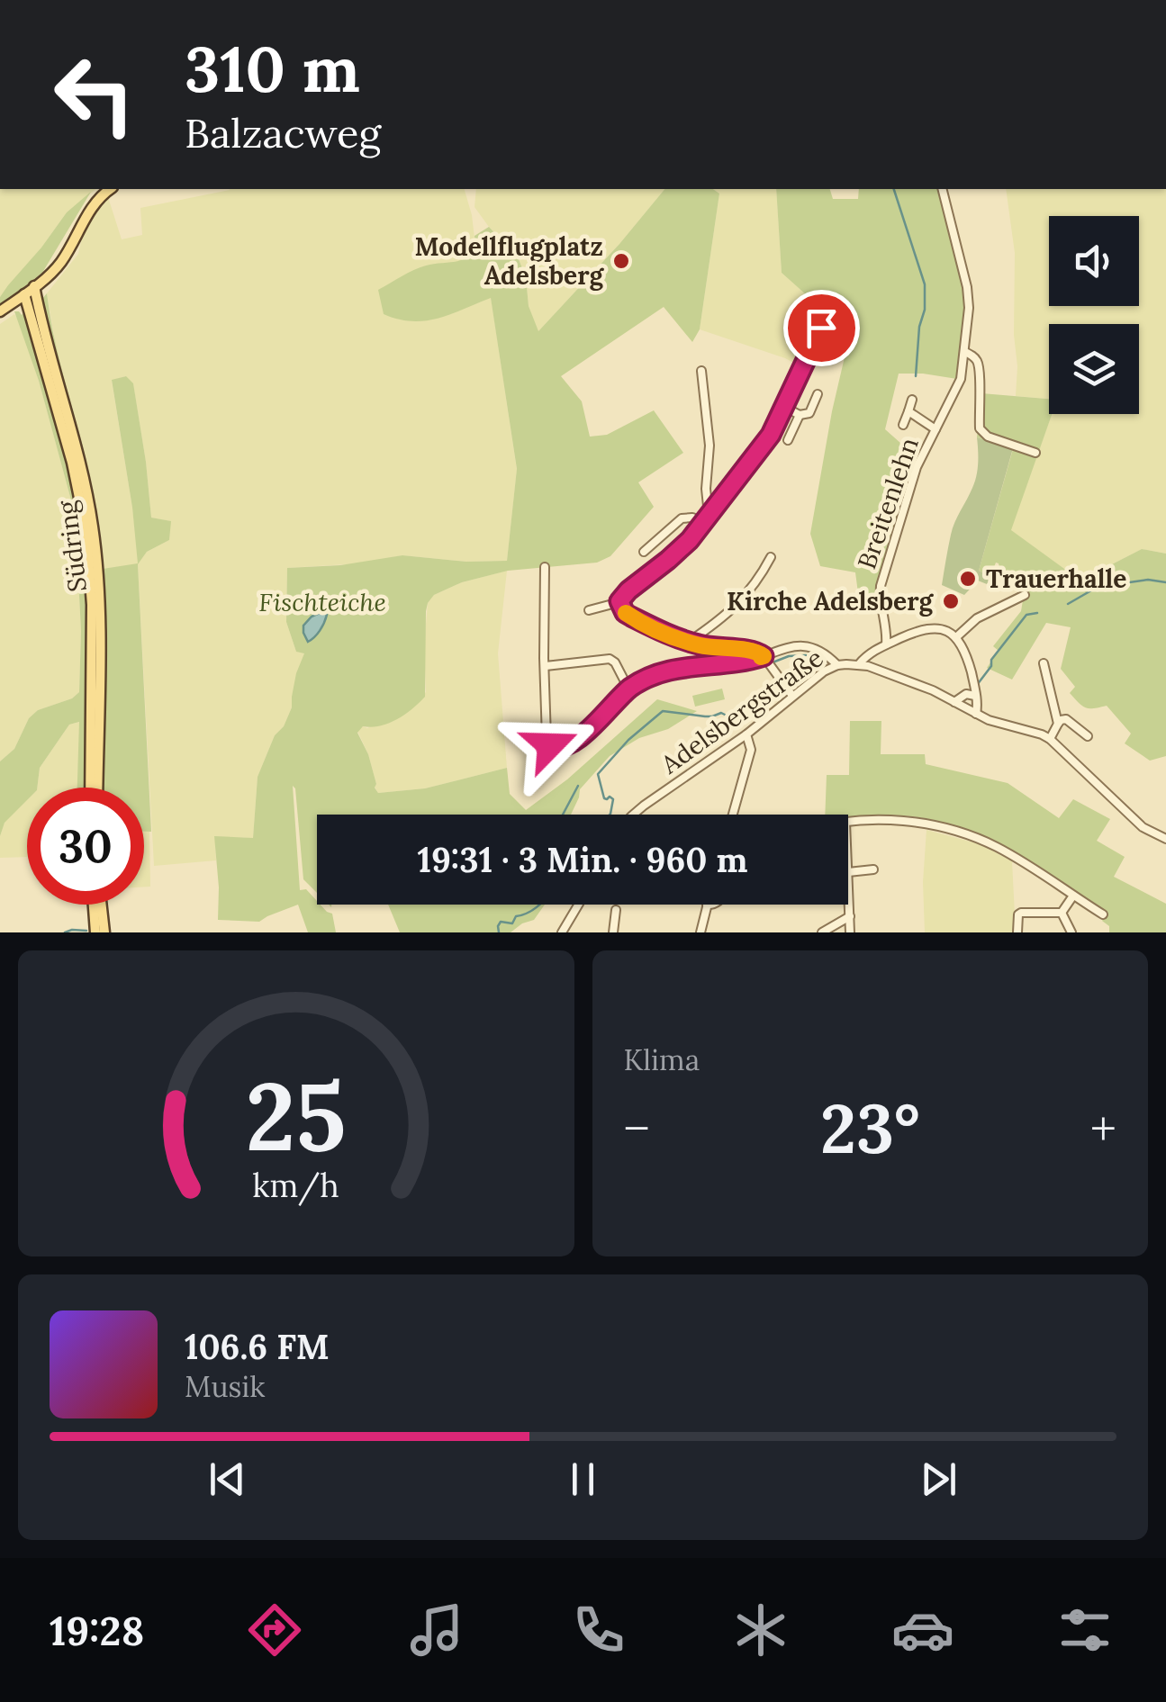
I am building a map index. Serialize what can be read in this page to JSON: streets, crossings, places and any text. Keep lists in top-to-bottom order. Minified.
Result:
{"streets":{"main road":["Südring"],"street":["Breitenlehn","Adelsbergstraße"]},"parks":["Fischteiche"],"places":["Modellflugplatz Adelsberg","Trauerhalle","Kirche Adelsberg"],"page":{"turn":["310 m","Balzacweg"],"limit":"30","trip":"19:31 · 3 Min. · 960 m","tile":"Klima","heat":["−","23°","+"],"song":["106.6 FM","Musik"],"tabs":"19:28","gauge":["25","km/h"]}}
